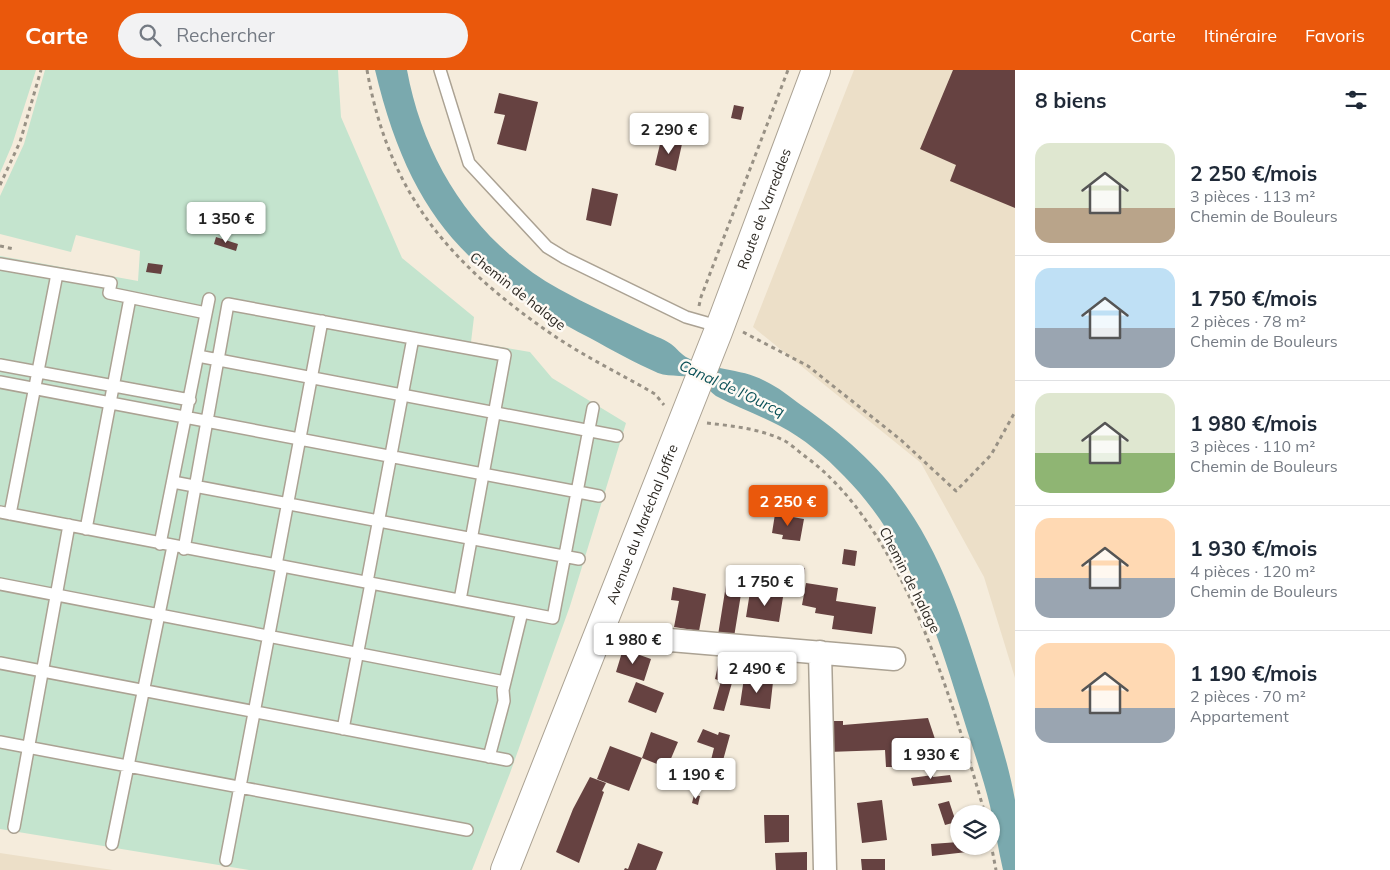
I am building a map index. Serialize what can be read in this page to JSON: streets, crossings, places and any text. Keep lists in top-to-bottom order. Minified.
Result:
{"streets":{"main road":["Route de Varreddes","Avenue du Maréchal Joffre"],"path":["Chemin de halage"]},"crossings":[["Route de Varreddes","Chemin de halage"],["Route de Varreddes","Avenue du Maréchal Joffre"],["Chemin de halage","Avenue du Maréchal Joffre"]],"water":["Canal de l'Ourcq"],"page":{"header":"Carte","search":"Rechercher","nav":["Carte","Itinéraire","Favoris"],"heading":"8 biens","price":["2 290 €","1 350 €","2 250 €","1 750 €","1 980 €","2 490 €","1 930 €","1 190 €"],"list":[{"name":"2 250 €/mois","note":"3 pièces · 113 m² · Chemin de Bouleurs"},{"name":"1 750 €/mois","note":"2 pièces · 78 m² · Chemin de Bouleurs"},{"name":"1 980 €/mois","note":"3 pièces · 110 m² · Chemin de Bouleurs"},{"name":"1 930 €/mois","note":"4 pièces · 120 m² · Chemin de Bouleurs"},{"name":"1 190 €/mois","note":"2 pièces · 70 m² · Appartement"}]}}
